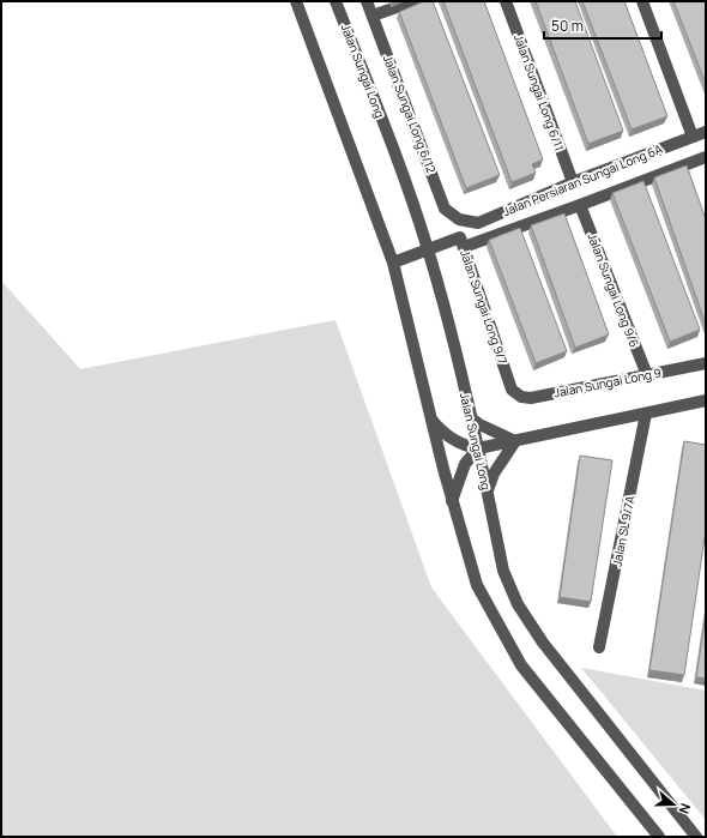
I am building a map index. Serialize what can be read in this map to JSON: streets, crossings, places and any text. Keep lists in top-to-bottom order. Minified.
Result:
{"streets":{"street":["Jalan Sungai Long","Jalan Sungai Long 6/11","Jalan Sungai Long 6/12","Jalan Persiaran Sungai Long 6A","Jalan Sungai Long 9/6","Jalan Sungai Long 9/7","Jalan Sungai Long 9","Jalan SL 9/7A"]},"crossings":[["Jalan Sungai Long","Jalan Sungai Long 9/7"],["Jalan Sungai Long 6/11","Jalan Persiaran Sungai Long 6A"],["Jalan Sungai Long 6/12","Jalan Persiaran Sungai Long 6A"],["Jalan Sungai Long 9/6","Jalan Sungai Long 9"],["Jalan Sungai Long 9/7","Jalan Sungai Long 9"]],"scale_bar":"50 m","north":"right"}
